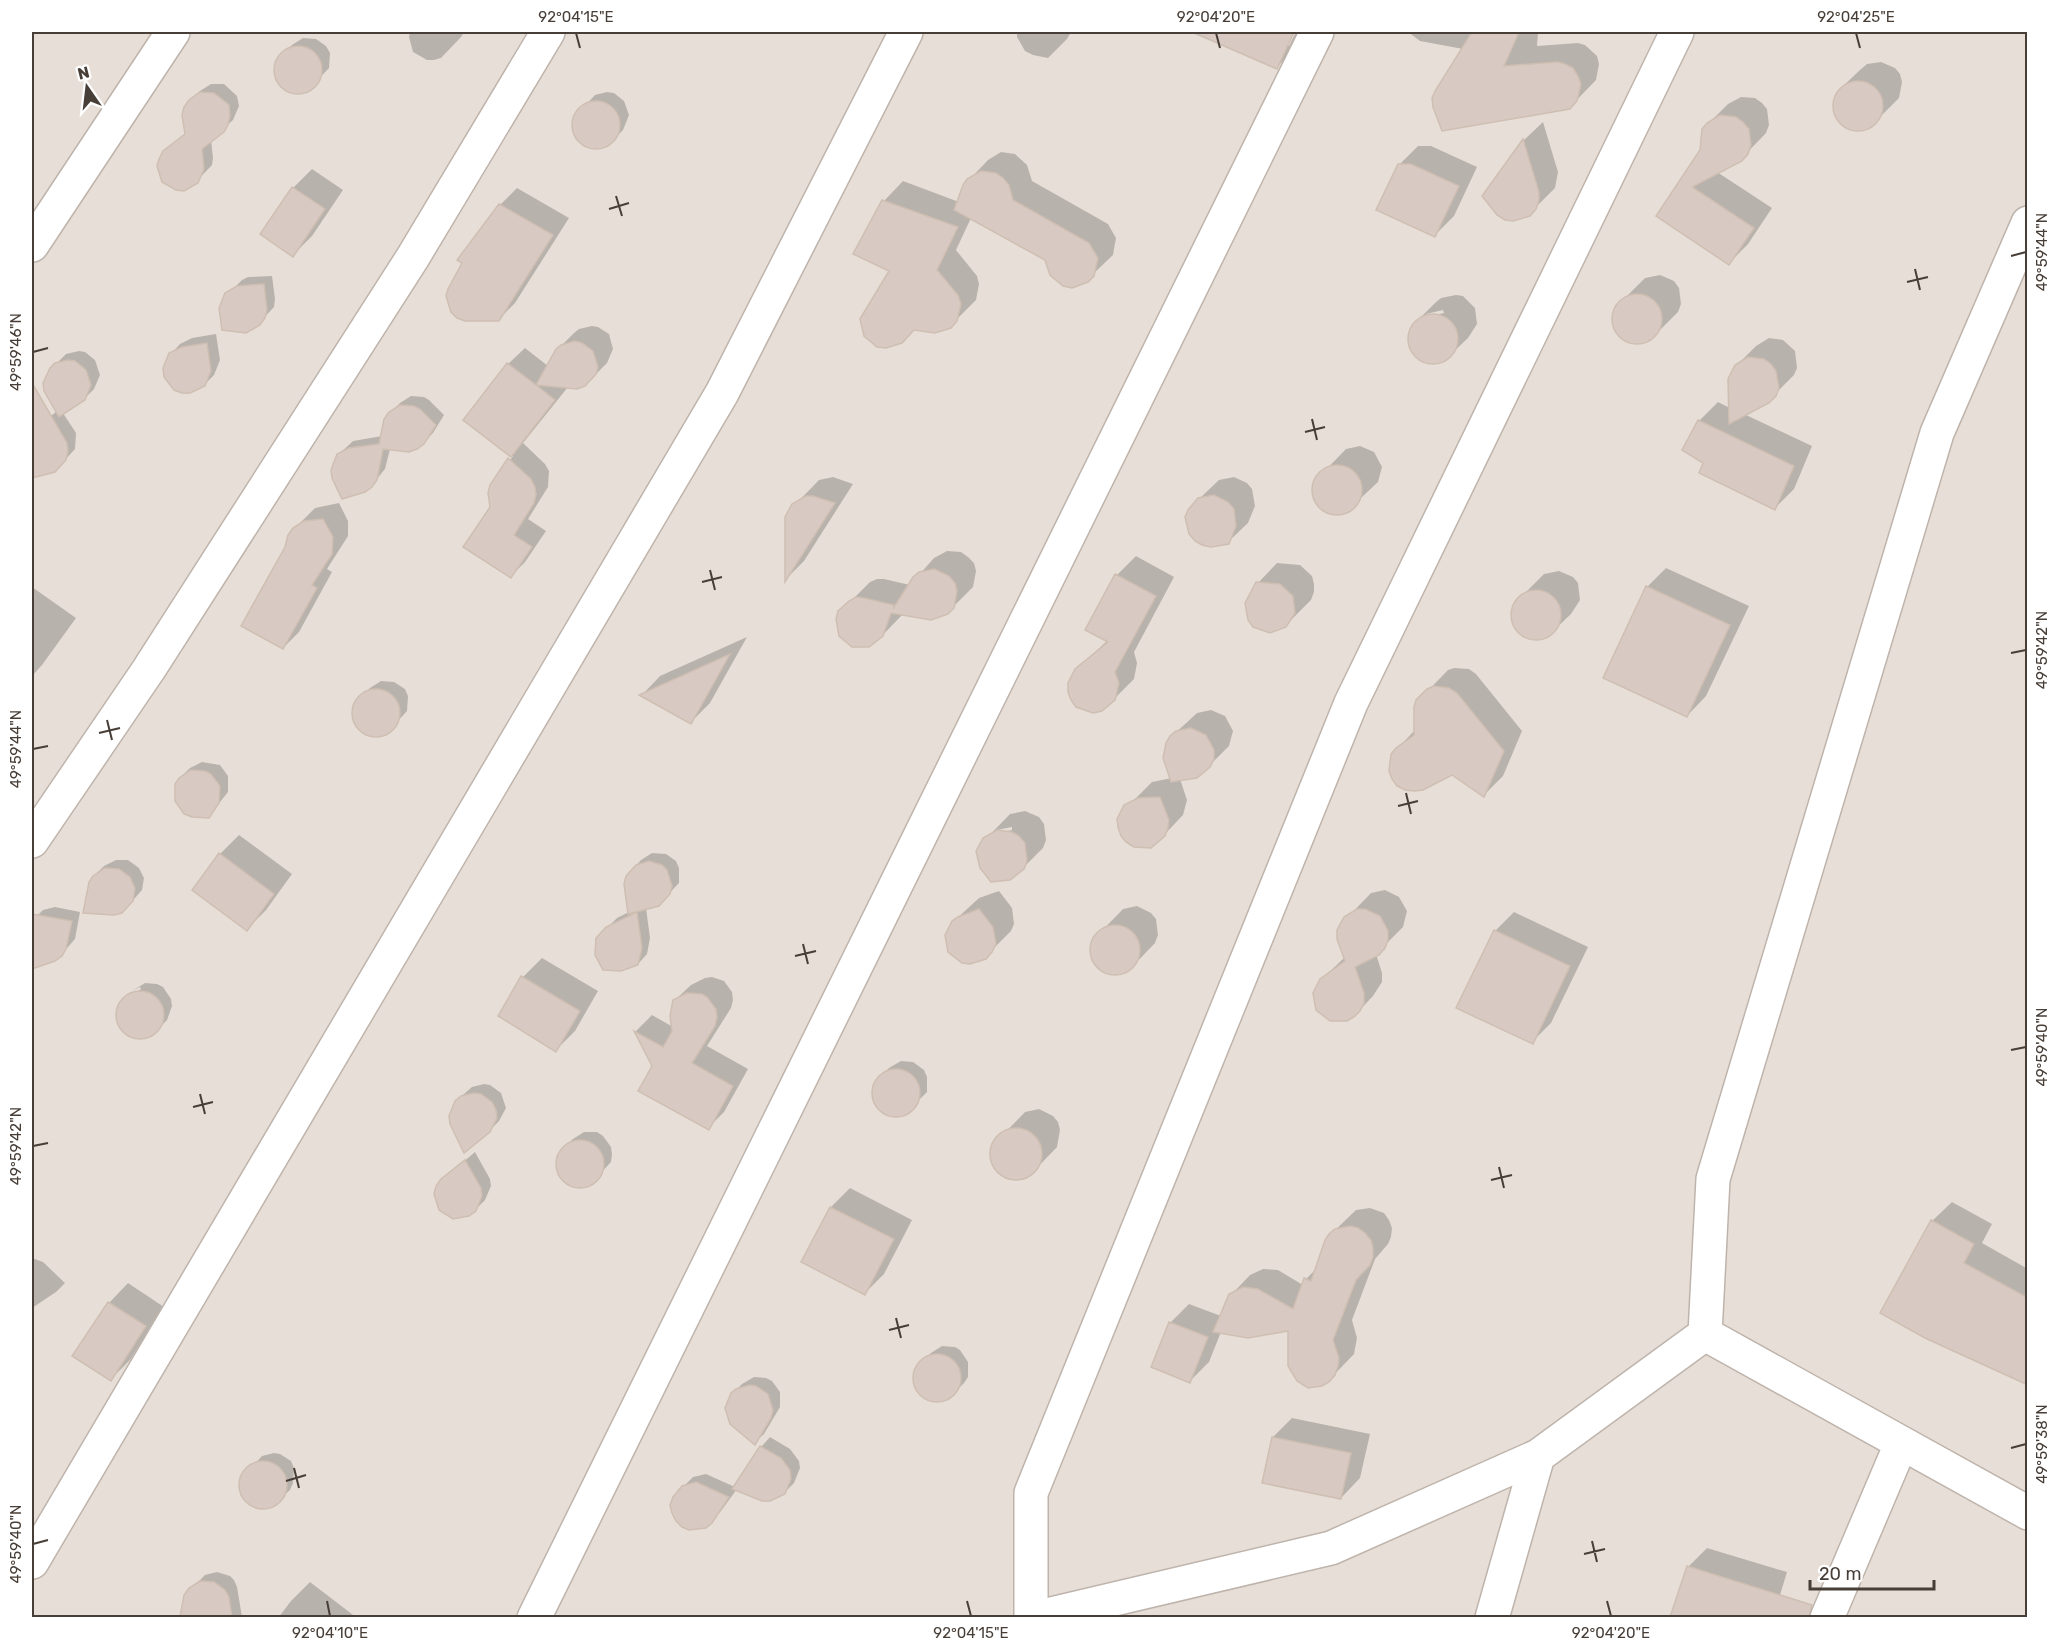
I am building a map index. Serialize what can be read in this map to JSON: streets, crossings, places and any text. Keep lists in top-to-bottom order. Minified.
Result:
{"scale_bar":"20 m","north":"top","coordinates":["92°04'15\"E","92°04'20\"E","92°04'25\"E","49°59'44\"N","49°59'46\"N","49°59'42\"N","49°59'40\"N","49°59'38\"N","92°04'10\"E"]}
